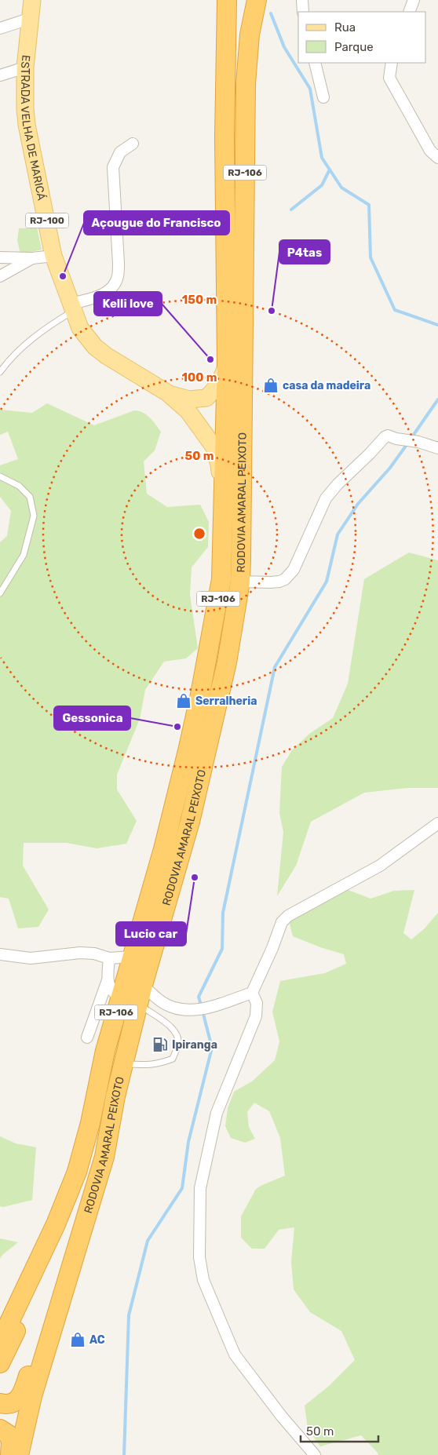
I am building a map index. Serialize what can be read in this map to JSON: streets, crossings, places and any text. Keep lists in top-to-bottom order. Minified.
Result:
{"streets":{"highway":["RJ-106","RODOVIA AMARAL PEIXOTO"],"main road":["ESTRADA VELHA DE MARICÁ","RJ-100"]},"crossings":[["ESTRADA VELHA DE MARICÁ","RJ-106"],["ESTRADA VELHA DE MARICÁ","RODOVIA AMARAL PEIXOTO"],["RJ-106","RODOVIA AMARAL PEIXOTO"]],"places":{"other":["Açougue do Francisco","P4tas","Kelli love","Gessonica","Lucio car"],"shop":["casa da madeira","Serralheria","AC"],"fuel station":["Ipiranga"]},"legend":["Rua","Parque"],"scale_bar":"50 m","rings":["150 m","100 m","50 m"]}
